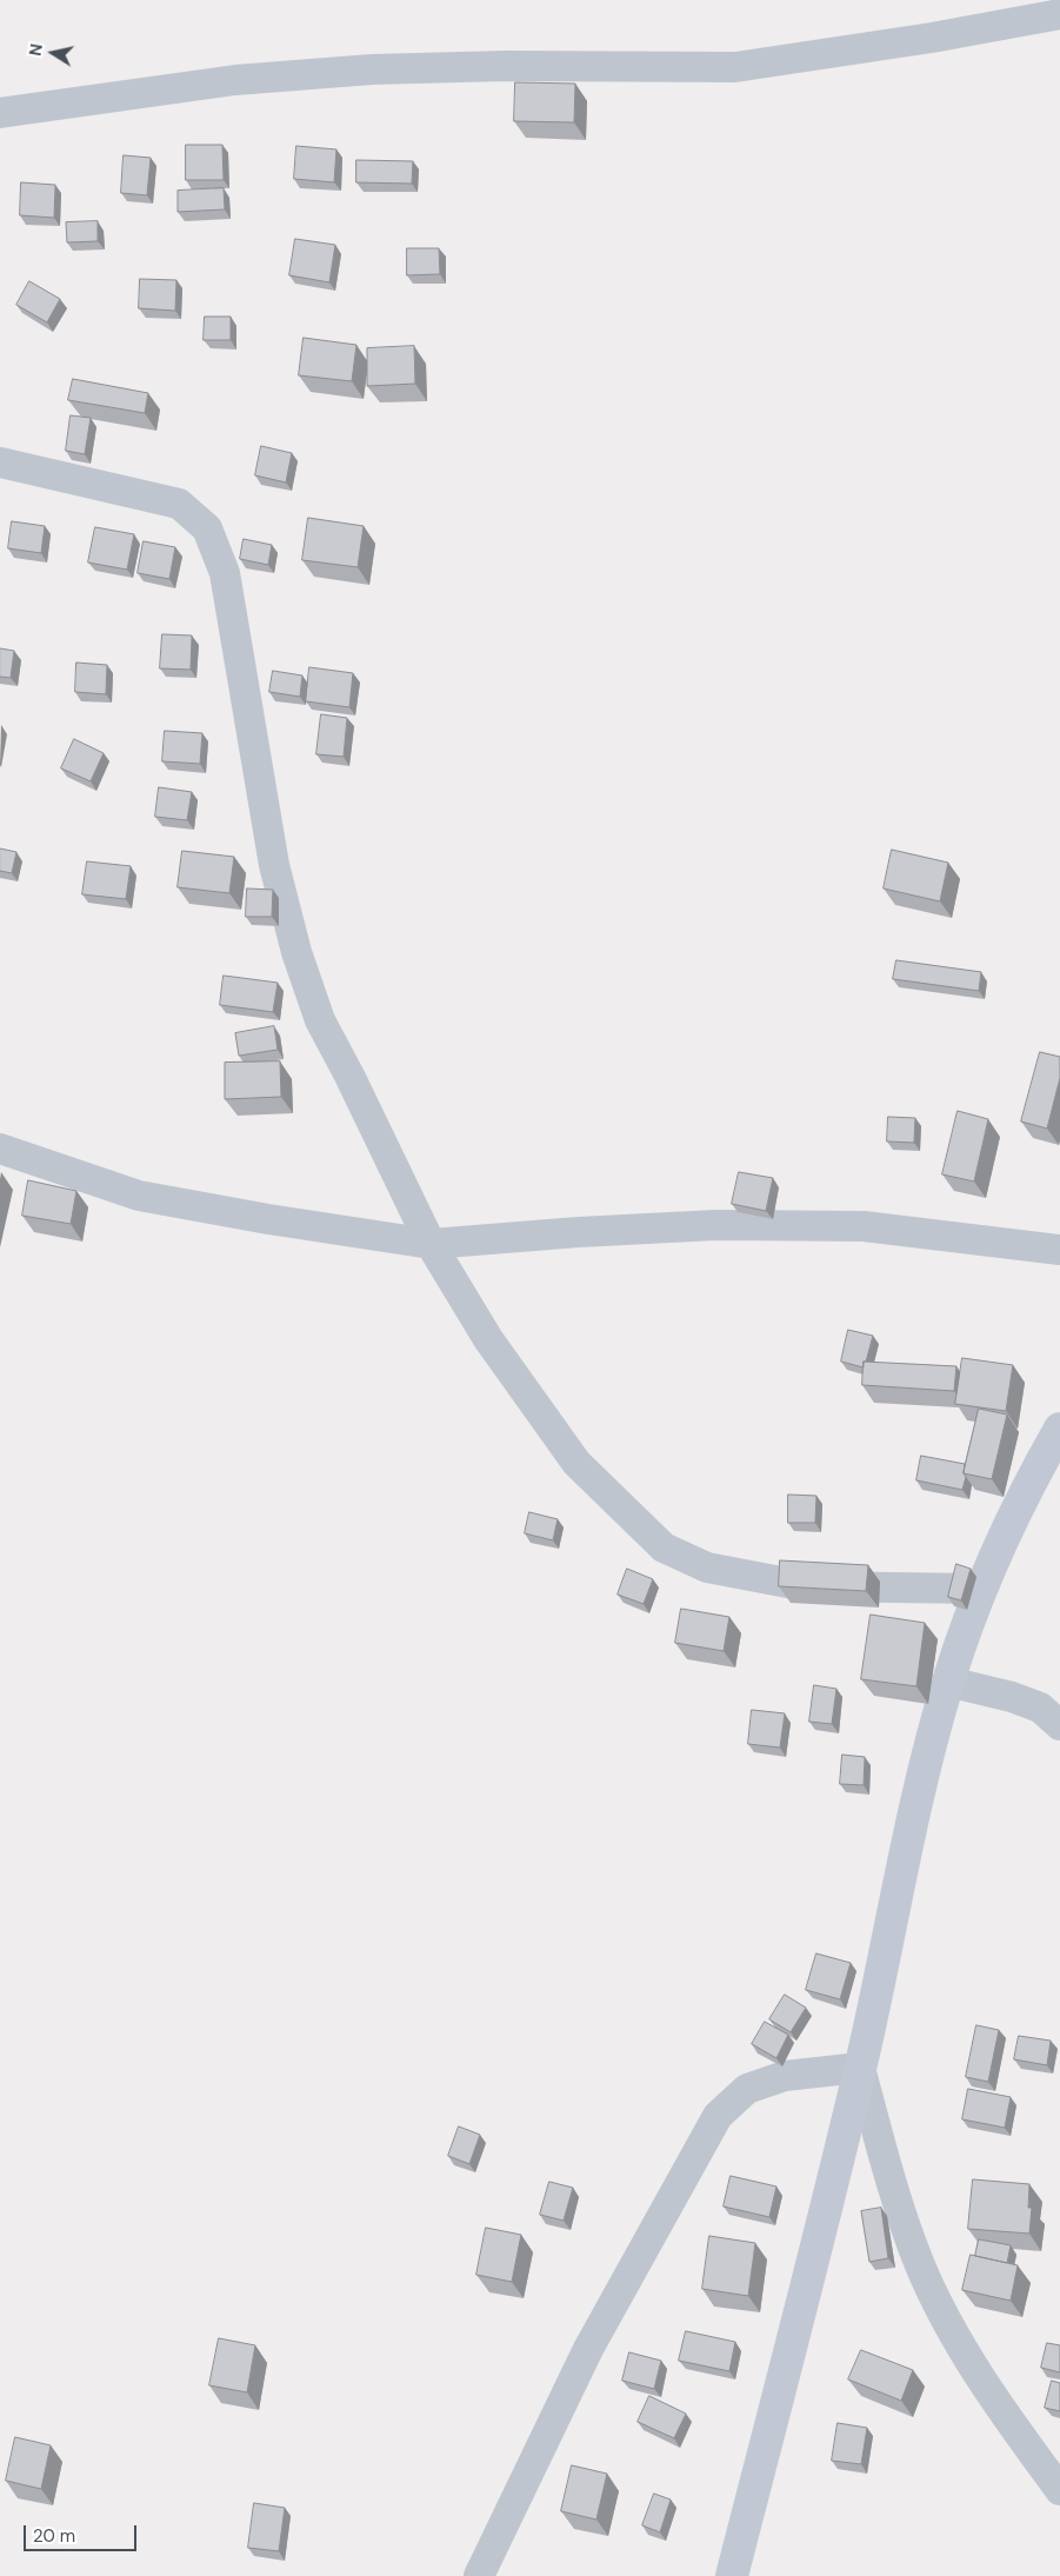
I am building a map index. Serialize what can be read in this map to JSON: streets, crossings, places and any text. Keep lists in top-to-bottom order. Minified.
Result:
{"scale_bar":"20 m","north":"left"}
